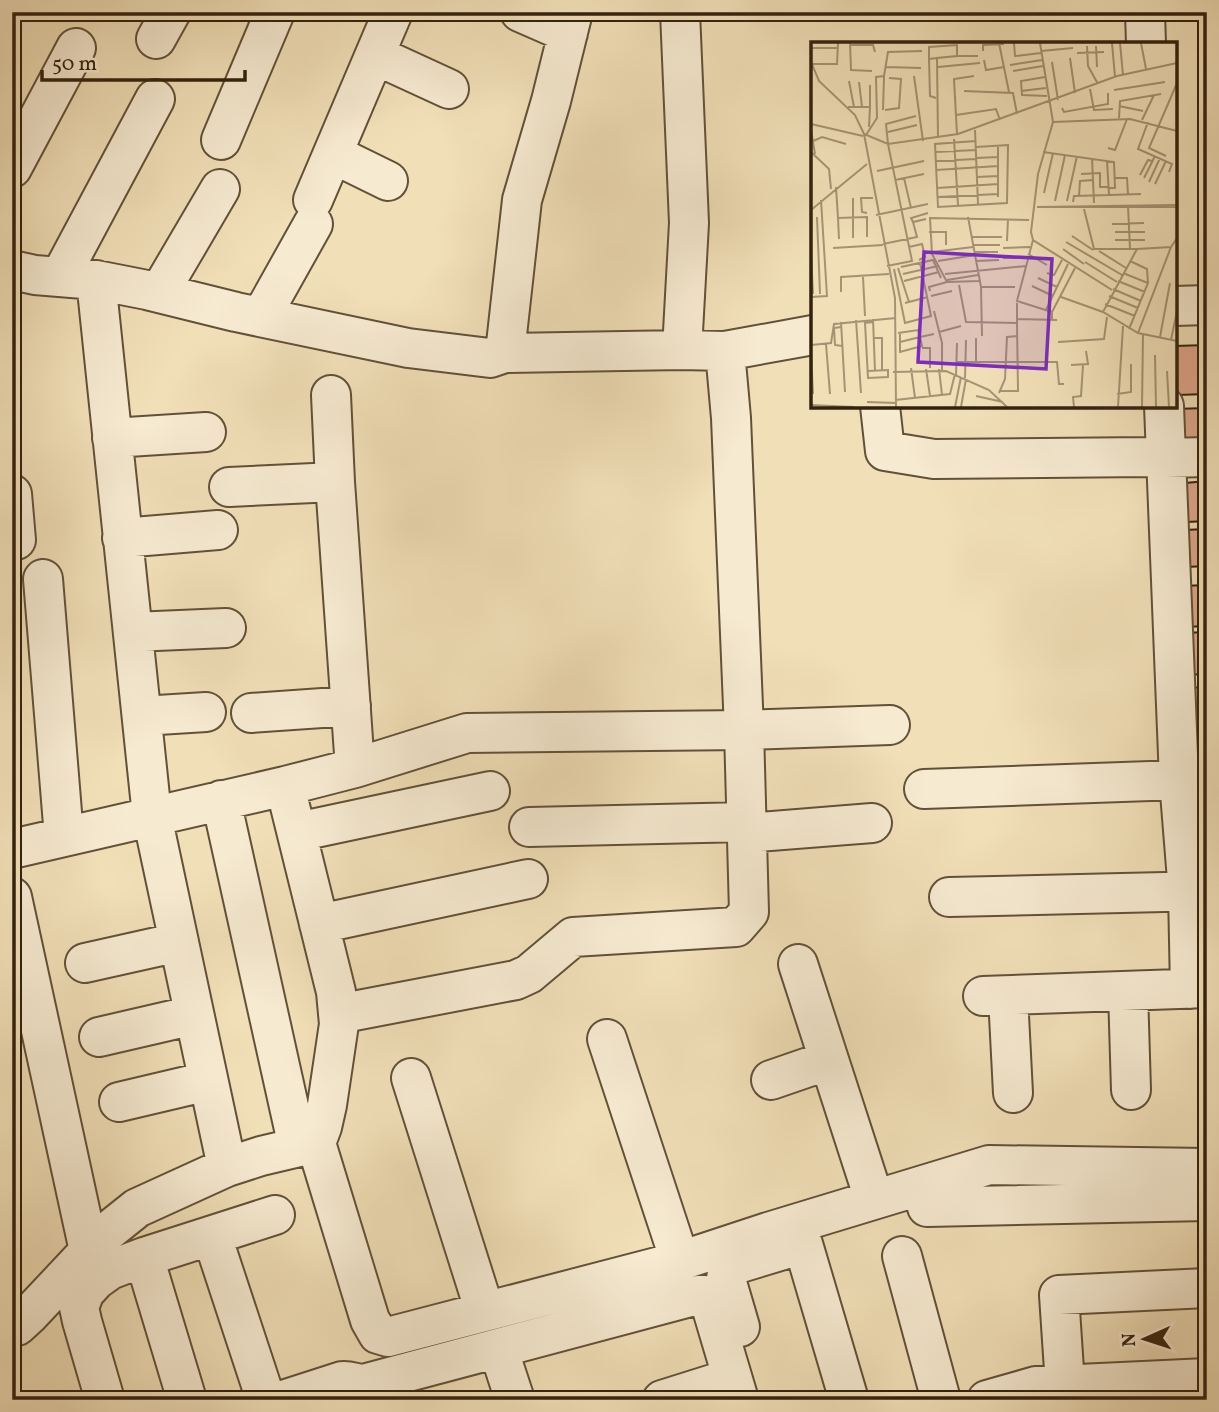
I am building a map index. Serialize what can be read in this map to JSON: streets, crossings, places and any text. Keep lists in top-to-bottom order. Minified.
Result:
{"scale_bar":"50 m","north":"left"}
